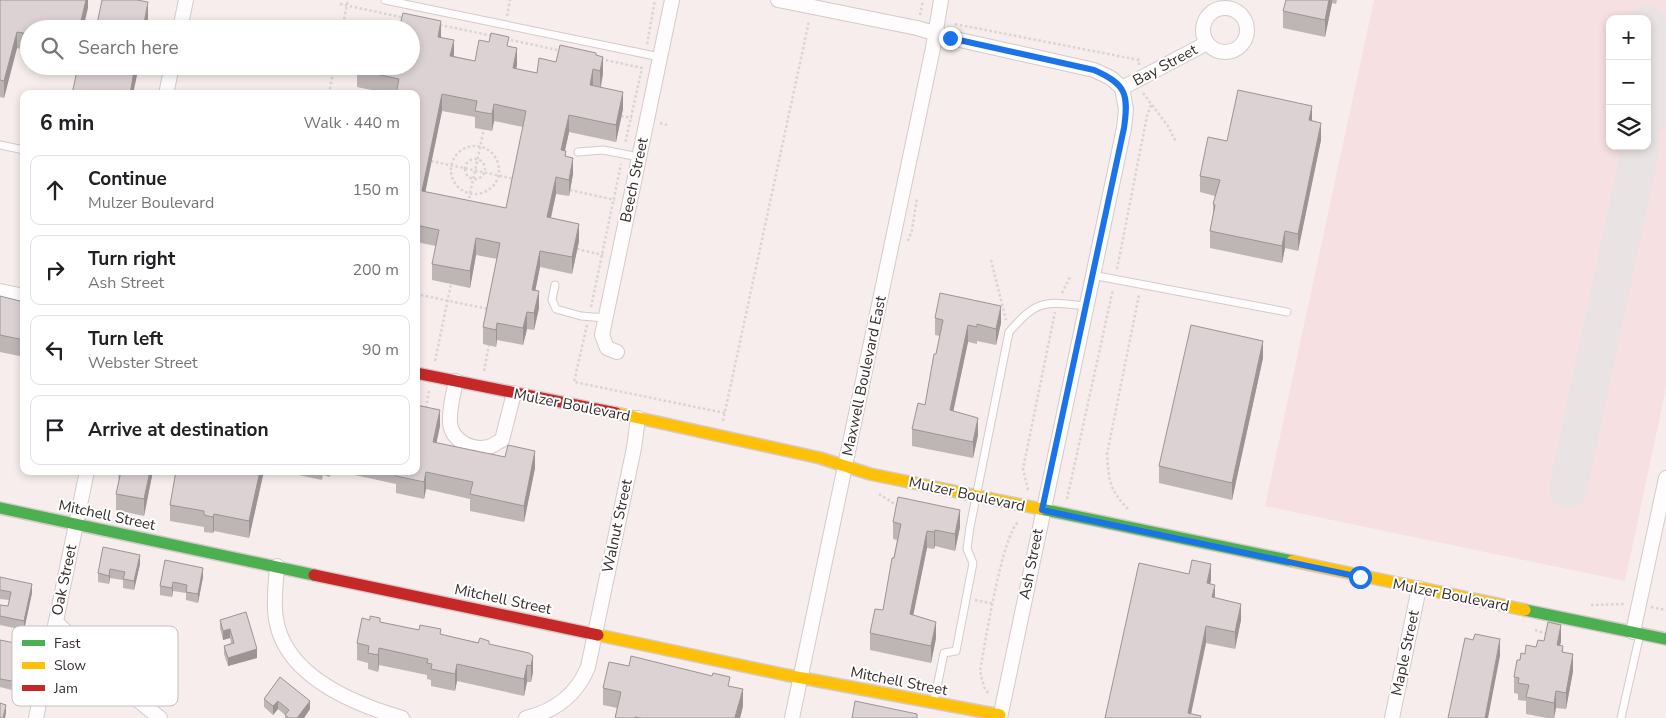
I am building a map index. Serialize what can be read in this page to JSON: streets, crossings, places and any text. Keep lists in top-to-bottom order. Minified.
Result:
{"streets":{"street":["Bay Street","Beech Street","Maxwell Boulevard East","Mulzer Boulevard","Mitchell Street","Walnut Street","Ash Street","Oak Street","Maple Street"]},"crossings":[["Bay Street","Ash Street"],["Maxwell Boulevard East","Mulzer Boulevard"],["Maxwell Boulevard East","Mitchell Street"],["Mulzer Boulevard","Walnut Street"],["Mulzer Boulevard","Ash Street"],["Mulzer Boulevard","Maple Street"],["Mitchell Street","Walnut Street"],["Mitchell Street","Ash Street"],["Mitchell Street","Oak Street"]],"legend":["Fast","Slow","Jam"],"page":{"map_buttons":["+","−"],"search":"Search here","heading":["6 min","Walk · 440 m"],"list":[["Continue","Mulzer Boulevard","150 m"],["Turn right","Ash Street","200 m"],["Turn left","Webster Street","90 m"],"Arrive at destination"]}}
